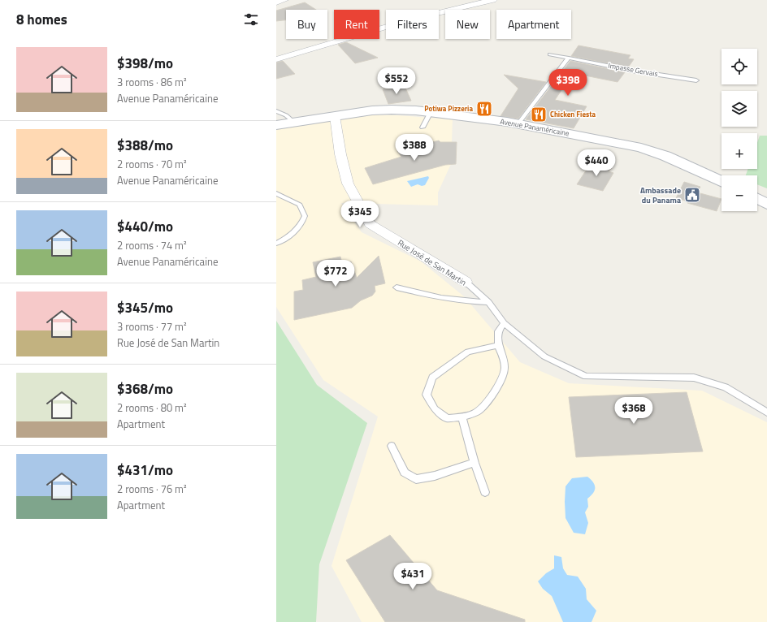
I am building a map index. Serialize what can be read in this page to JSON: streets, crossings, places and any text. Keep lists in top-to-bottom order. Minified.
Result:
{"streets":{"main road":["Avenue Panaméricaine"],"street":["Rue José de San Martin"],"lane":["Impasse Gervais"]},"crossings":[["Avenue Panaméricaine","Rue José de San Martin"]],"places":{"restaurant":["Potiwa Pizzeria","Chicken Fiesta"],"public building":["Ambassade du Panama"]},"page":{"heading":"8 homes","chip":["Buy","Rent","Filters","New","Apartment"],"list":[{"name":"$398/mo","note":"3 rooms · 86 m² · Avenue Panaméricaine"},{"name":"$388/mo","note":"2 rooms · 70 m² · Avenue Panaméricaine"},{"name":"$440/mo","note":"2 rooms · 74 m² · Avenue Panaméricaine"},{"name":"$345/mo","note":"3 rooms · 77 m² · Rue José de San Martin"},{"name":"$368/mo","note":"2 rooms · 80 m² · Apartment"},{"name":"$431/mo","note":"2 rooms · 76 m² · Apartment"}],"map_buttons":["+","−"],"price":["$552","$398","$388","$440","$345","$772","$368","$431"]}}
